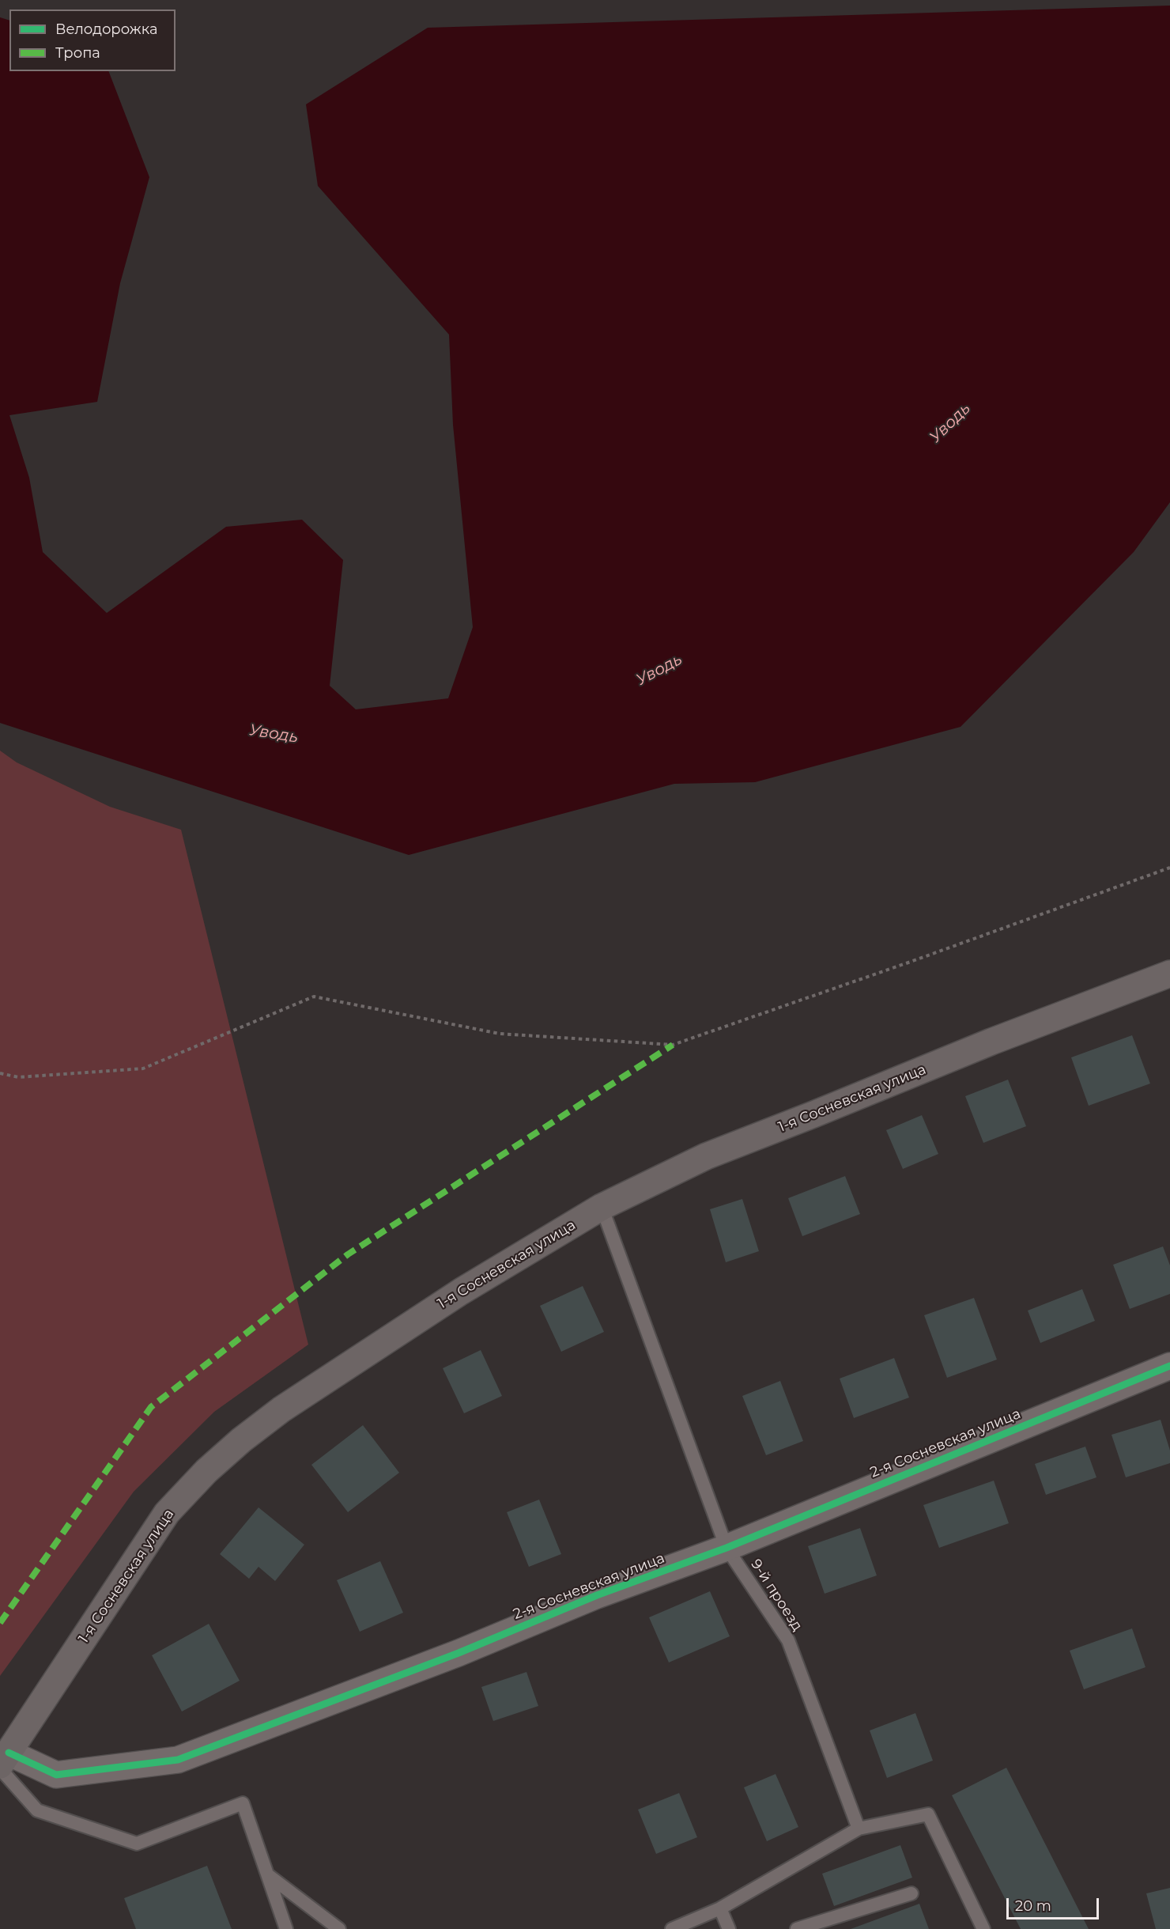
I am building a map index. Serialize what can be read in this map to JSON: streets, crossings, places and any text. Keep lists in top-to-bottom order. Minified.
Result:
{"streets":{"main road":["1-я Сосневская улица"],"street":["2-я Сосневская улица"],"lane":["9-й проезд"]},"crossings":[["1-я Сосневская улица","2-я Сосневская улица"],["1-я Сосневская улица","9-й проезд"],["2-я Сосневская улица","9-й проезд"]],"water":["Уводь"],"legend":["Велодорожка","Тропа"],"scale_bar":"20 m"}
